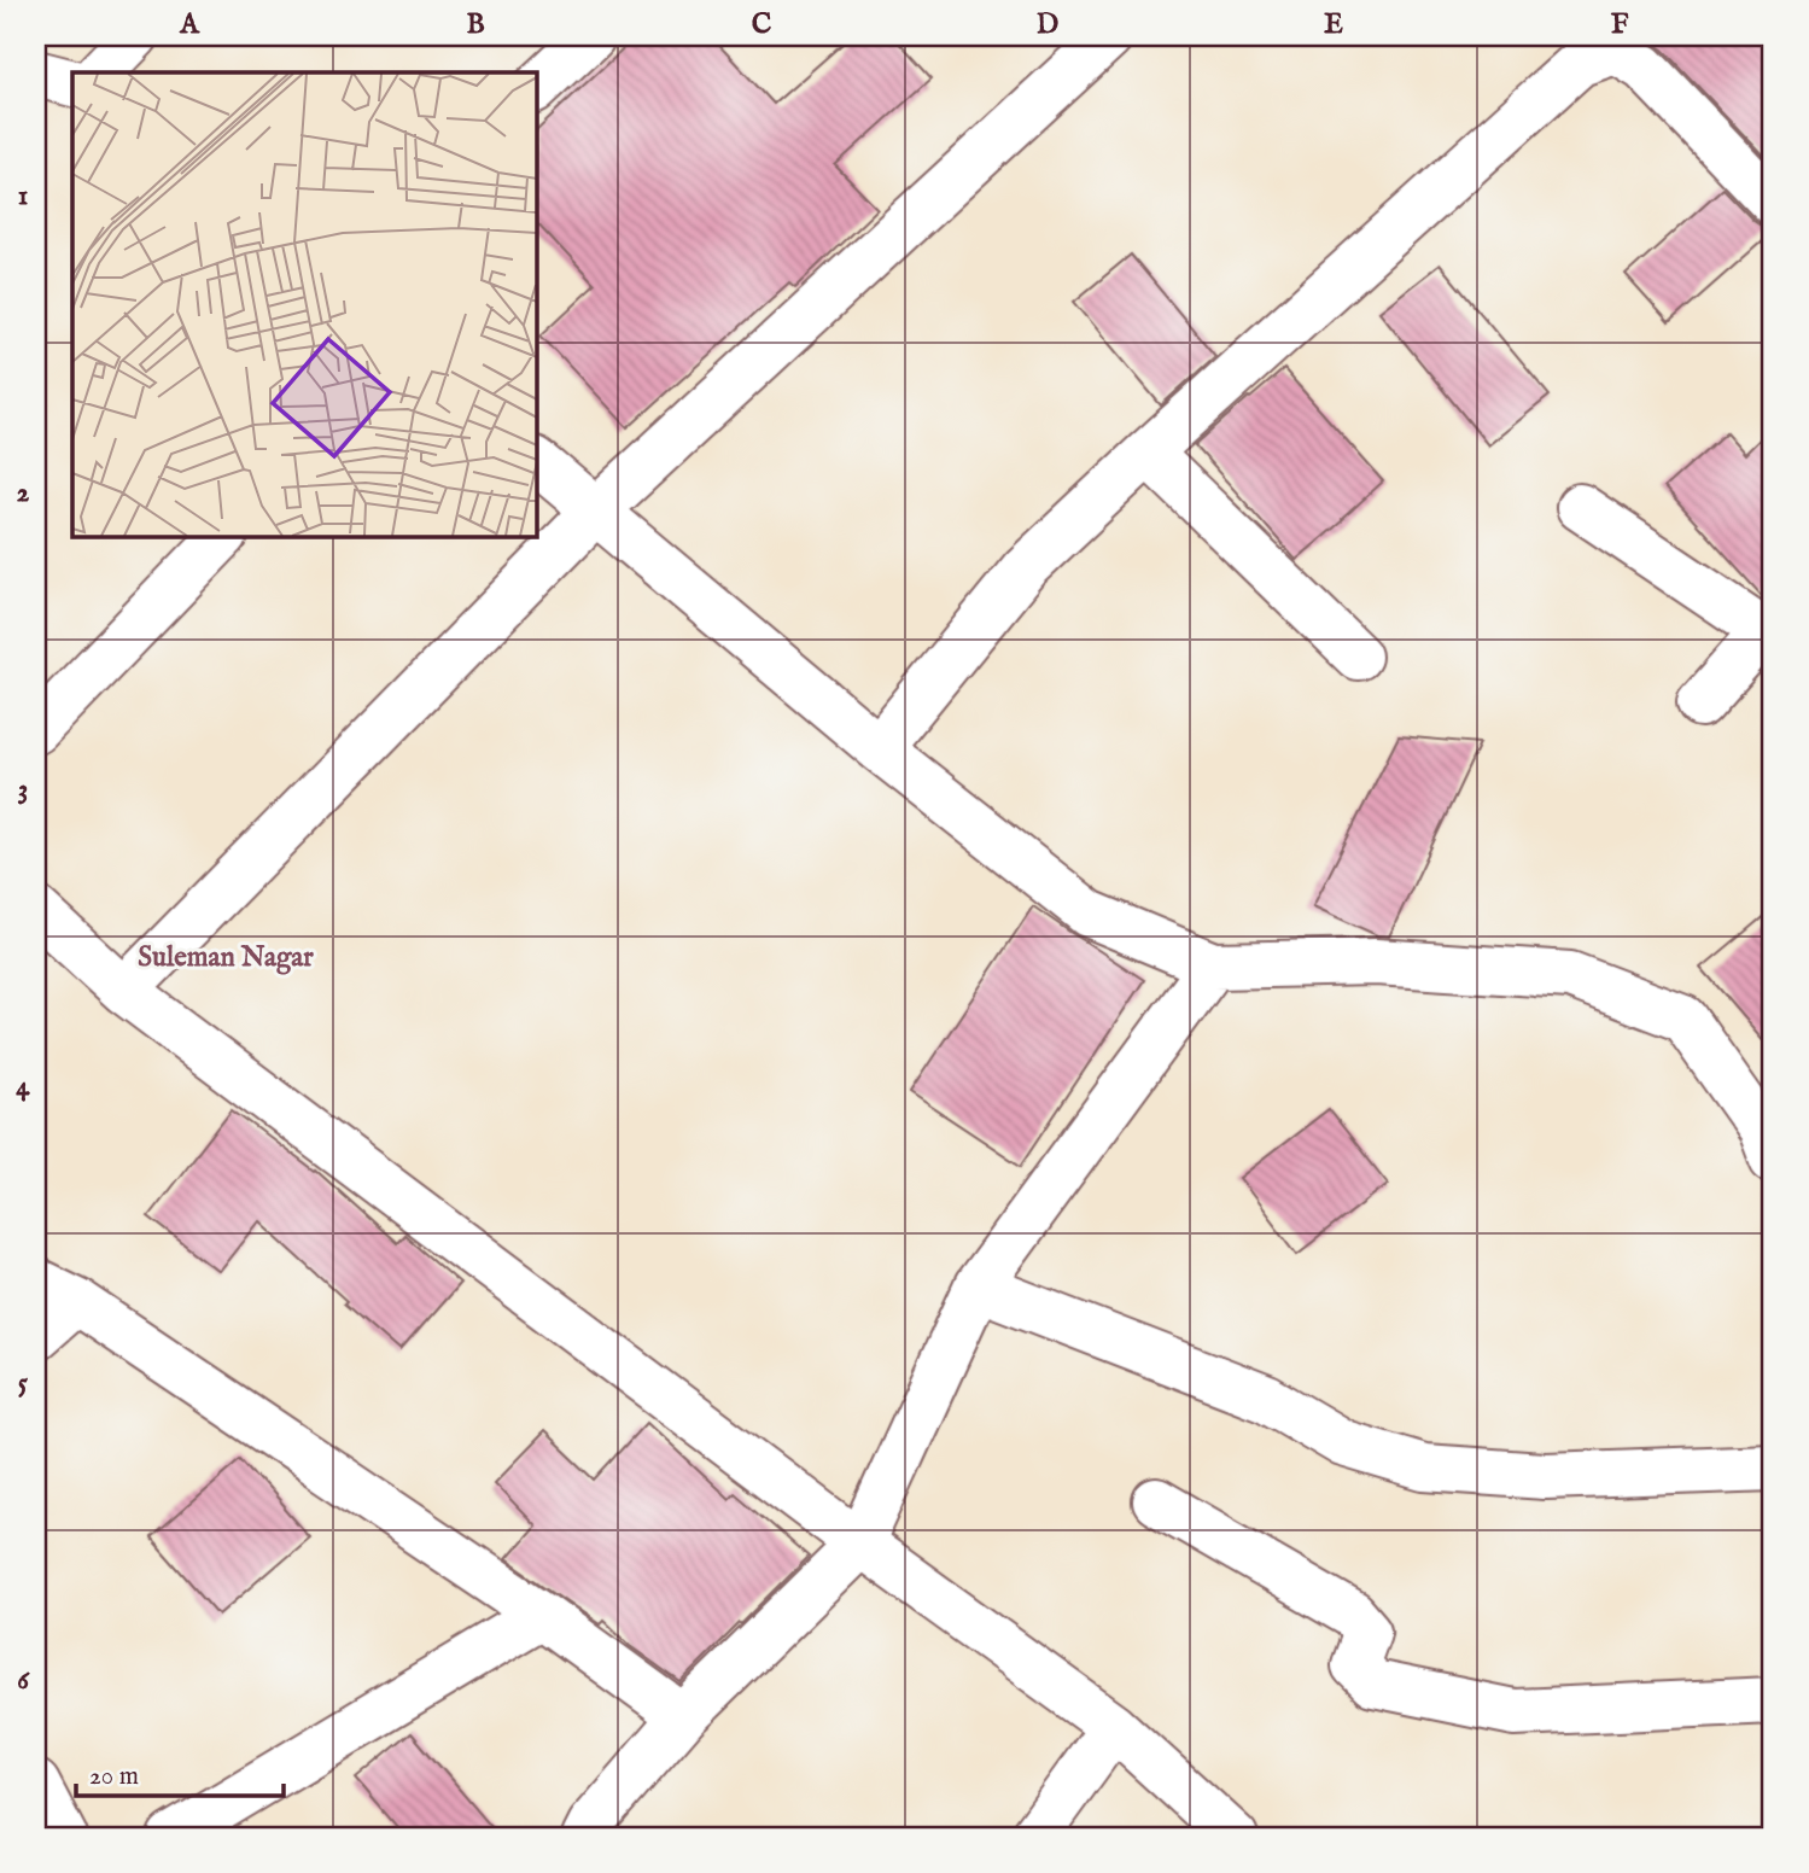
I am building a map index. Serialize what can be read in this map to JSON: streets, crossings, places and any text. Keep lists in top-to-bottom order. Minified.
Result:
{"districts":["Suleman Nagar"],"scale_bar":"20 m","grid":{"columns":["A","B","C","D","E","F"],"rows":["1","2","3","4","5","6"]}}
